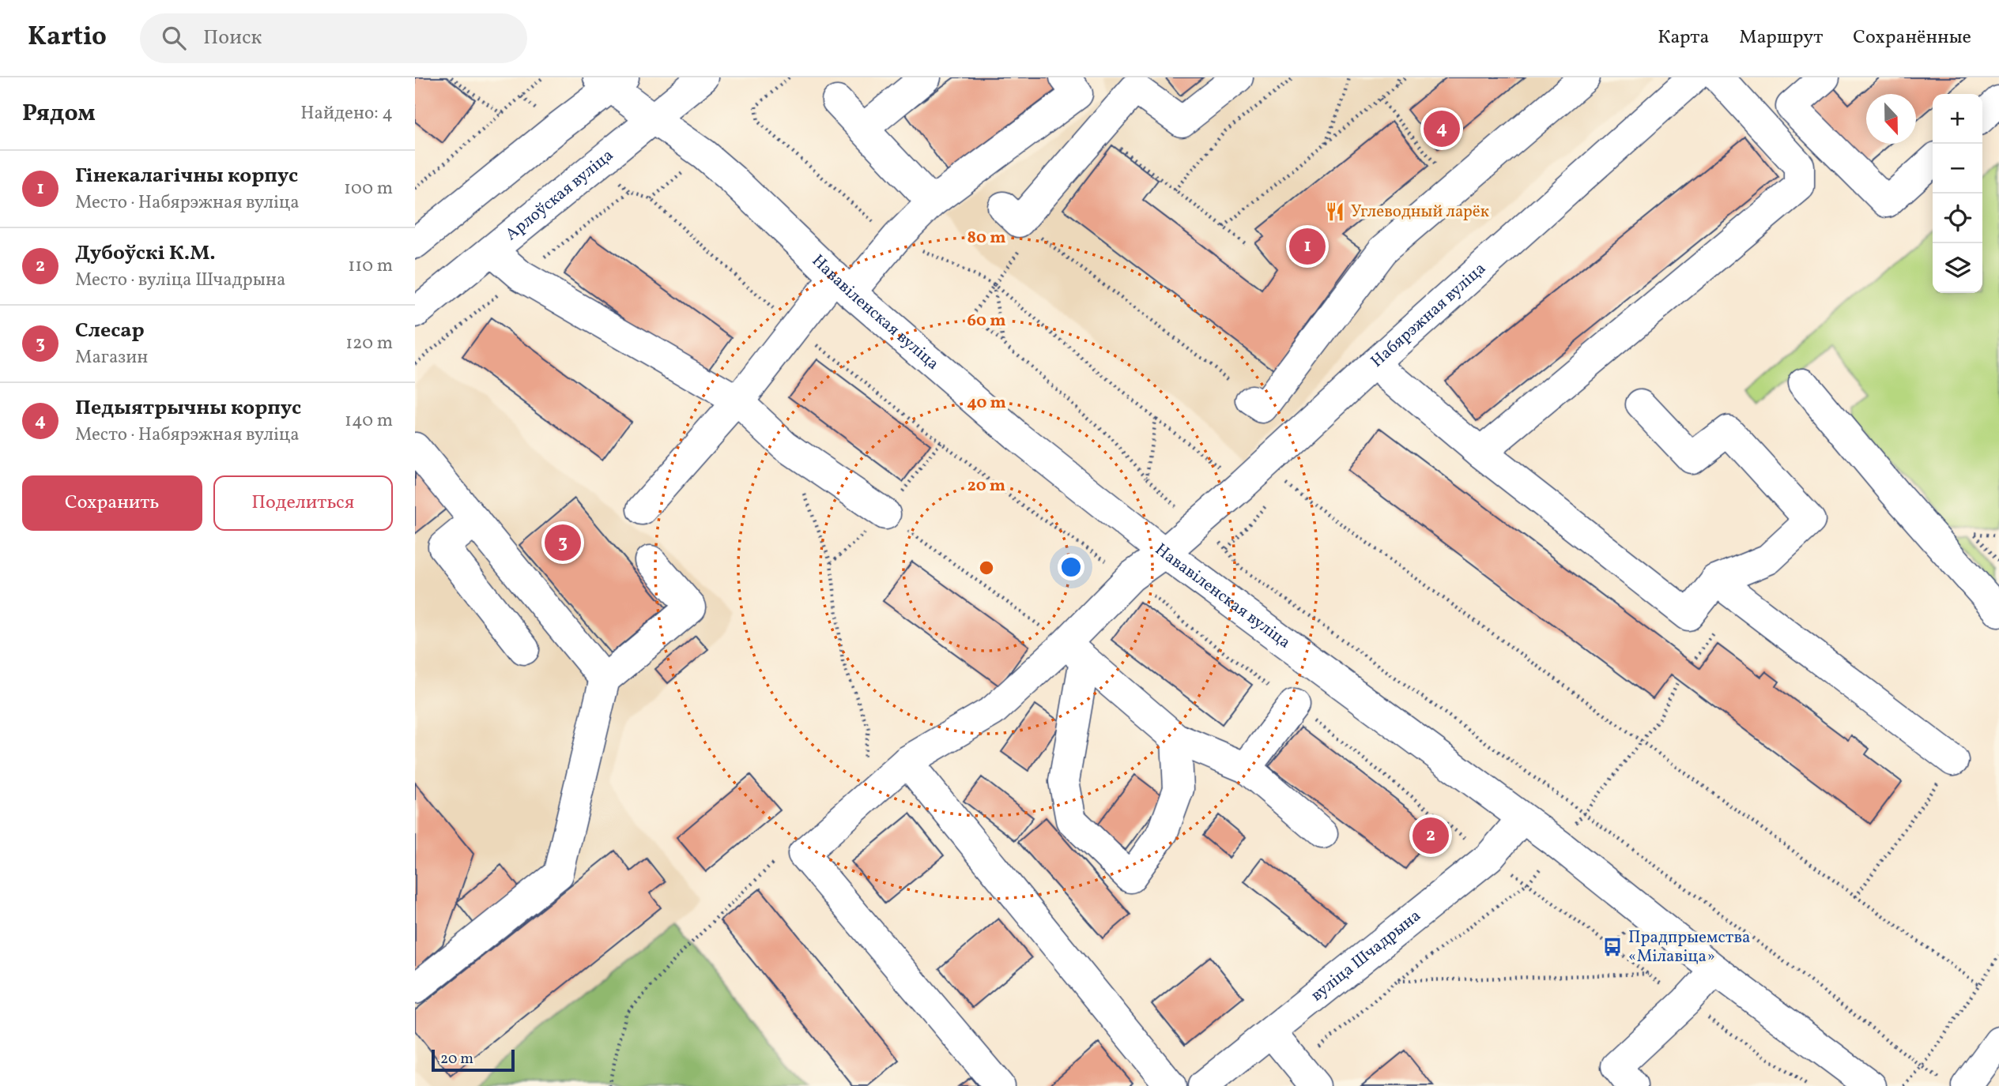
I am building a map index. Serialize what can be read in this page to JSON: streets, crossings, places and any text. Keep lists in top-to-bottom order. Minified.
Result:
{"streets":{"street":["Арлоўская вуліца","Нававіленская вуліца","Набярэжная вуліца","вуліца Шчадрына"]},"crossings":[["Арлоўская вуліца","Нававіленская вуліца"],["Нававіленская вуліца","Набярэжная вуліца"],["Нававіленская вуліца","вуліца Шчадрына"]],"places":{"restaurant":["Углеводный ларёк"],"bus stop":["Прадпрыемства «Мілавіца»"]},"scale_bar":"20 m","north":"bottom","page":{"header":"Kartio","search":"Поиск","nav":["Карта","Маршрут","Сохранённые"],"heading":["Рядом","Найдено: 4"],"map_buttons":["+","−"],"pins":["4","1","3","2"],"list":[{"mark":"1","name":"Гінекалагічны корпус","note":"Место · Набярэжная вуліца","value":"100 m"},{"mark":"2","name":"Дубоўскі К.М.","note":"Место · вуліца Шчадрына","value":"110 m"},{"mark":"3","name":"Слесар","note":"Магазин","value":"120 m"},{"mark":"4","name":"Педыятрычны корпус","note":"Место · Набярэжная вуліца","value":"140 m"}],"buttons":["Сохранить","Поделиться"],"scale":"20 m"},"rings":["80 m","60 m","40 m","20 m"]}
